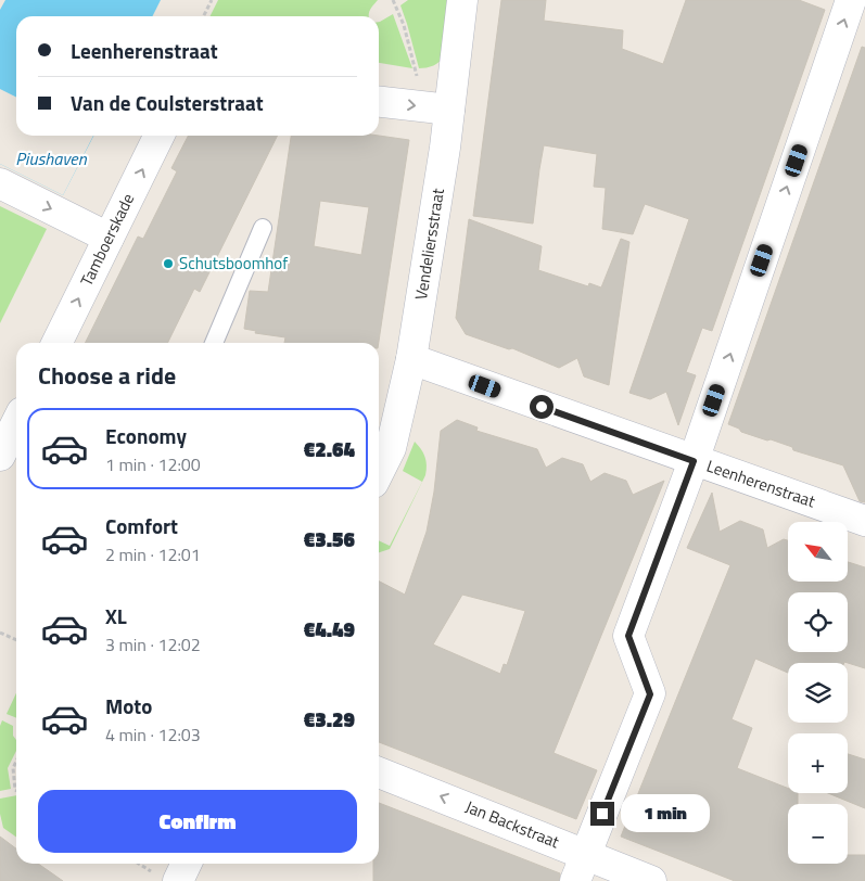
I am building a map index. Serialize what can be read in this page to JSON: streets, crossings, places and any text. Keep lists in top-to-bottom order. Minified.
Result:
{"streets":{"street":["Tamboerskade","Vendeliersstraat","Leenherenstraat","Jan Backstraat"]},"crossings":[["Vendeliersstraat","Leenherenstraat"]],"one_way":["Tamboerskade","Jan Backstraat"],"water":["Piushaven"],"places":["Schutsboomhof"],"north":"top left","page":{"banner":["Leenherenstraat","Van de Coulsterstraat"],"heading":"Choose a ride","list":[{"name":"Economy","note":"1 min · 12:00","value":"€2.64"},{"name":"Comfort","note":"2 min · 12:01","value":"€3.56"},{"name":"XL","note":"3 min · 12:02","value":"€4.49"},{"name":"Moto","note":"4 min · 12:03","value":"€3.29"}],"map_buttons":["+","−"],"buttons":"Confirm","bubble":"1 min"}}
